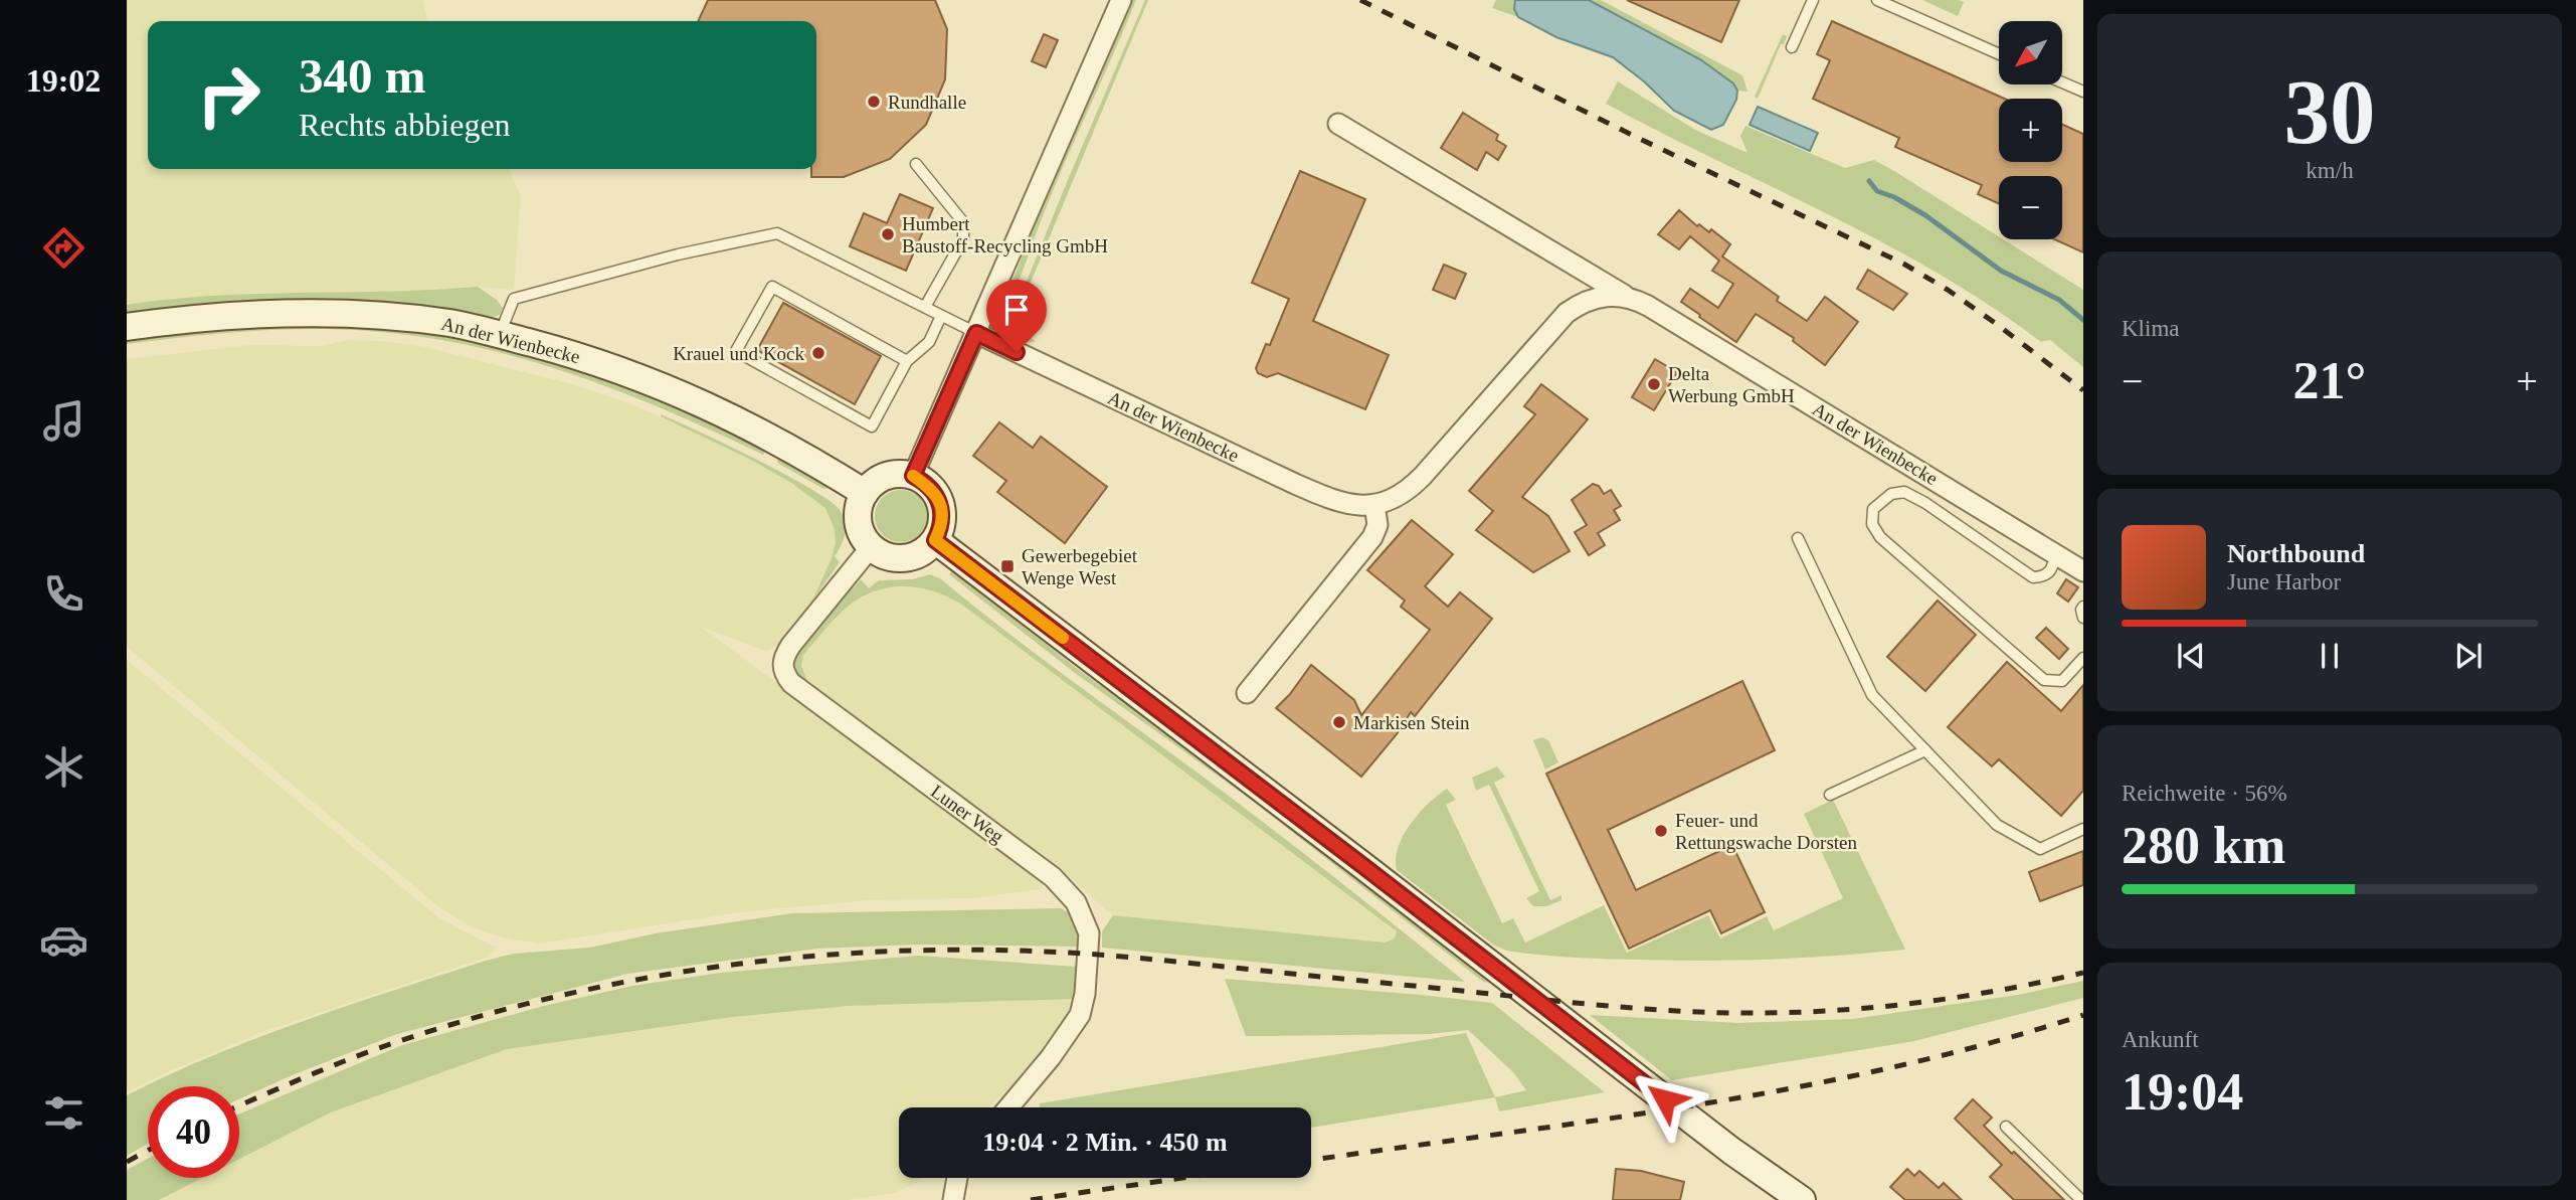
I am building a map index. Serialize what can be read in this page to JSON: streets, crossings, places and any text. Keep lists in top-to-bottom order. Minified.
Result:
{"streets":{"street":["An der Wienbecke","Luner Weg"]},"crossings":[["An der Wienbecke","Luner Weg"]],"places":{"other":["Rundhalle","Humbert Baustoff-Recycling GmbH","Krauel und Kock","Delta Werbung GmbH","Markisen Stein","Feuer- und Rettungswache Dorsten"],"transit":["Gewerbegebiet Wenge West"]},"north":"bottom left","page":{"tabs":"19:02","tile":[["30","km/h"],"Klima",["Reichweite · 56%","280 km"],["Ankunft","19:04"]],"map_buttons":["+","−"],"turn":["340 m","Rechts abbiegen"],"heat":["−","21°","+"],"song":["Northbound","June Harbor"],"limit":"40","trip":"19:04 · 2 Min. · 450 m"}}
